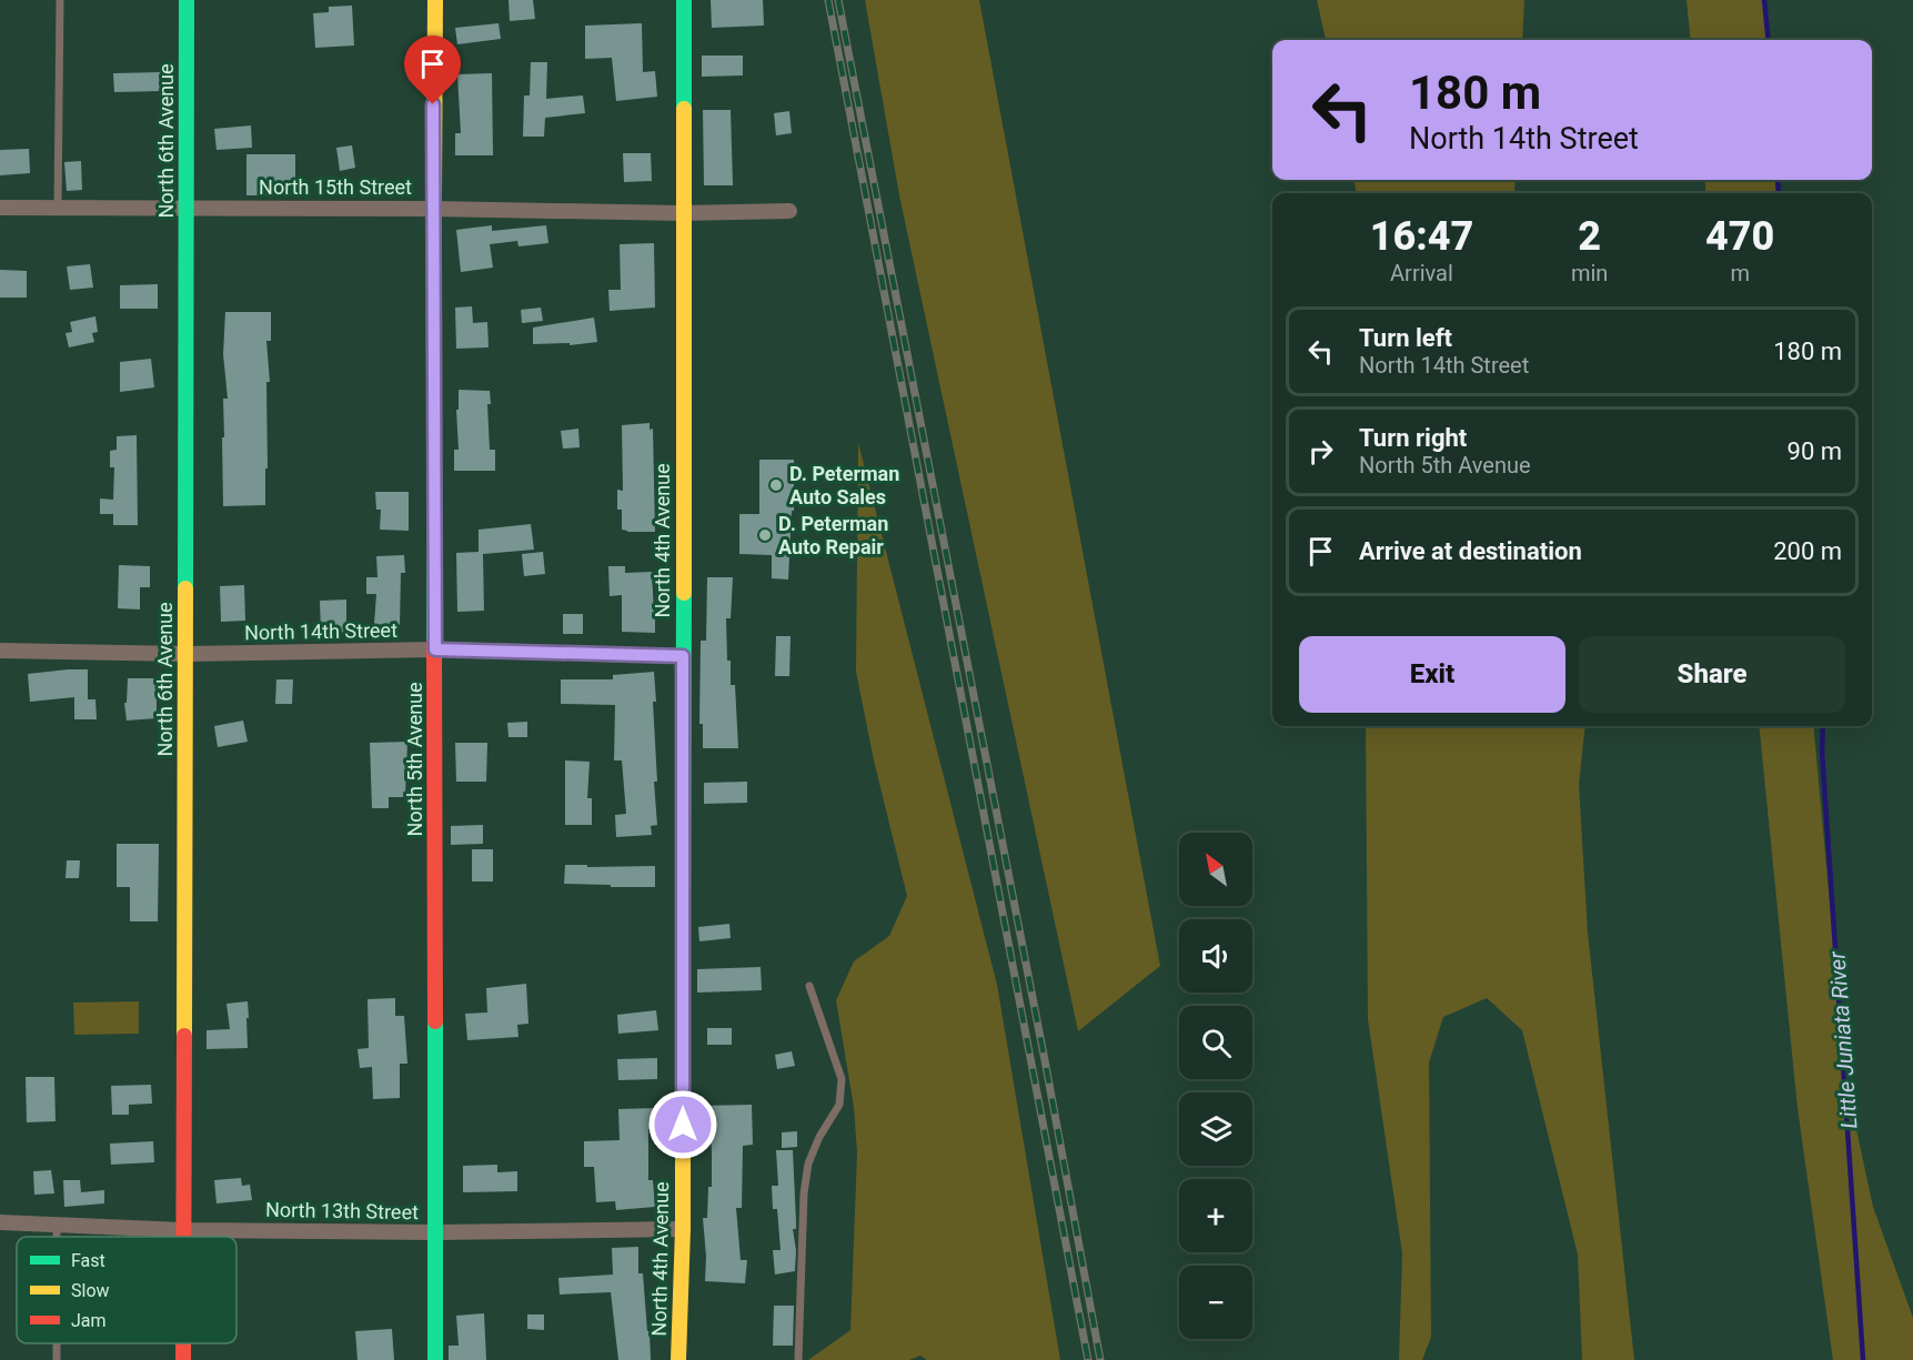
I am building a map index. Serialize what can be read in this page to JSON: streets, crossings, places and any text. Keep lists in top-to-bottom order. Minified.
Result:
{"streets":{"street":["North 6th Avenue","North 15th Street","North 4th Avenue","North 14th Street","North 5th Avenue","North 13th Street"]},"crossings":[["North 6th Avenue","North 15th Street"],["North 6th Avenue","North 14th Street"],["North 6th Avenue","North 13th Street"],["North 15th Street","North 4th Avenue"],["North 15th Street","North 5th Avenue"],["North 4th Avenue","North 14th Street"],["North 4th Avenue","North 13th Street"],["North 14th Street","North 5th Avenue"],["North 5th Avenue","North 13th Street"]],"water":["Little Juniata River"],"places":["D. Peterman Auto Sales","D. Peterman Auto Repair"],"legend":["Fast","Slow","Jam"],"north":"top left","page":{"turn":["180 m","North 14th Street"],"eta":["16:47","Arrival","2","min","470","m"],"list":[{"name":"Turn left","note":"North 14th Street","value":"180 m"},{"name":"Turn right","note":"North 5th Avenue","value":"90 m"},{"name":"Arrive at destination","value":"200 m"}],"buttons":["Exit","Share"],"map_buttons":["+","−"]}}
